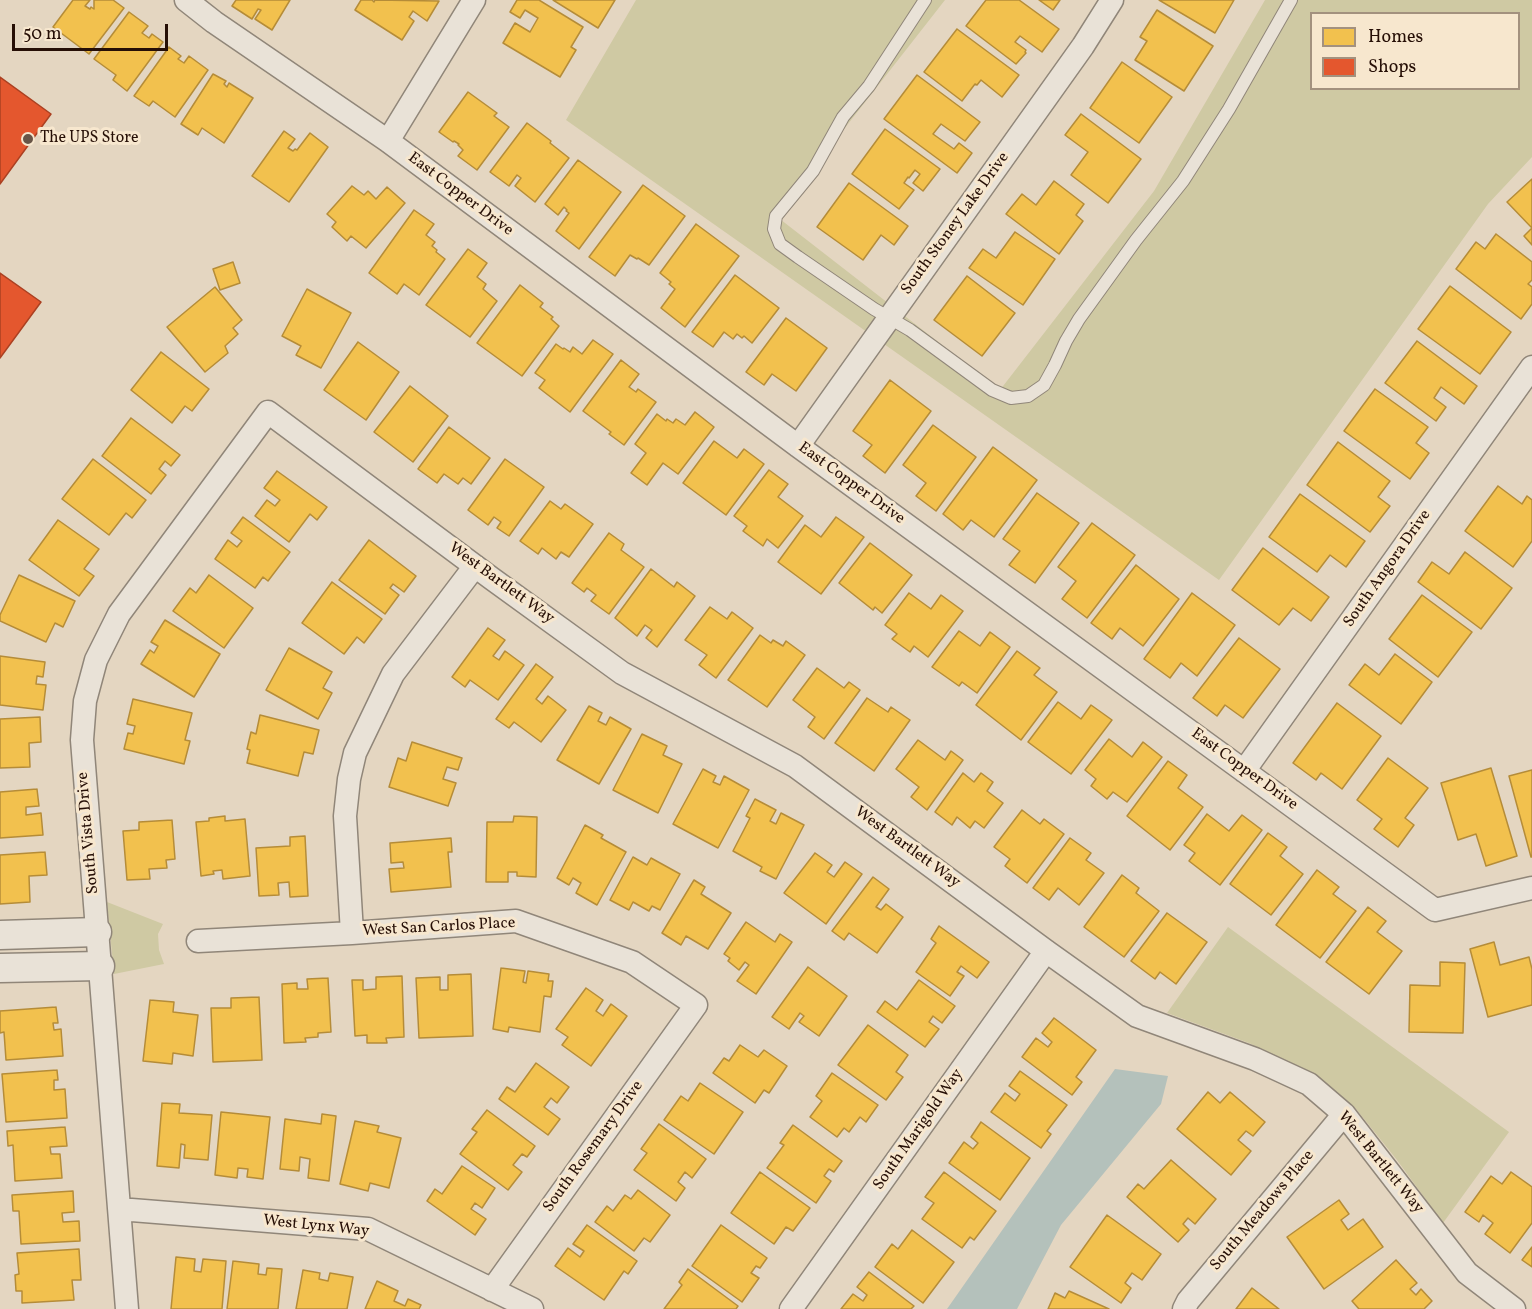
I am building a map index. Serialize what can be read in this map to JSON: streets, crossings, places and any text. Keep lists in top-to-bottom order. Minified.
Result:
{"streets":{"street":["East Copper Drive","South Stoney Lake Drive","South Angora Drive","West Bartlett Way","South Vista Drive","West San Carlos Place","South Marigold Way","South Rosemary Drive","South Meadows Place","West Lynx Way"]},"crossings":[["East Copper Drive","South Stoney Lake Drive"],["East Copper Drive","South Angora Drive"],["West Bartlett Way","South Vista Drive"],["West Bartlett Way","South Marigold Way"],["West Bartlett Way","South Meadows Place"],["South Vista Drive","West Lynx Way"],["West San Carlos Place","South Rosemary Drive"],["South Rosemary Drive","West Lynx Way"]],"places":["The UPS Store"],"legend":["Homes","Shops"],"scale_bar":"50 m"}
